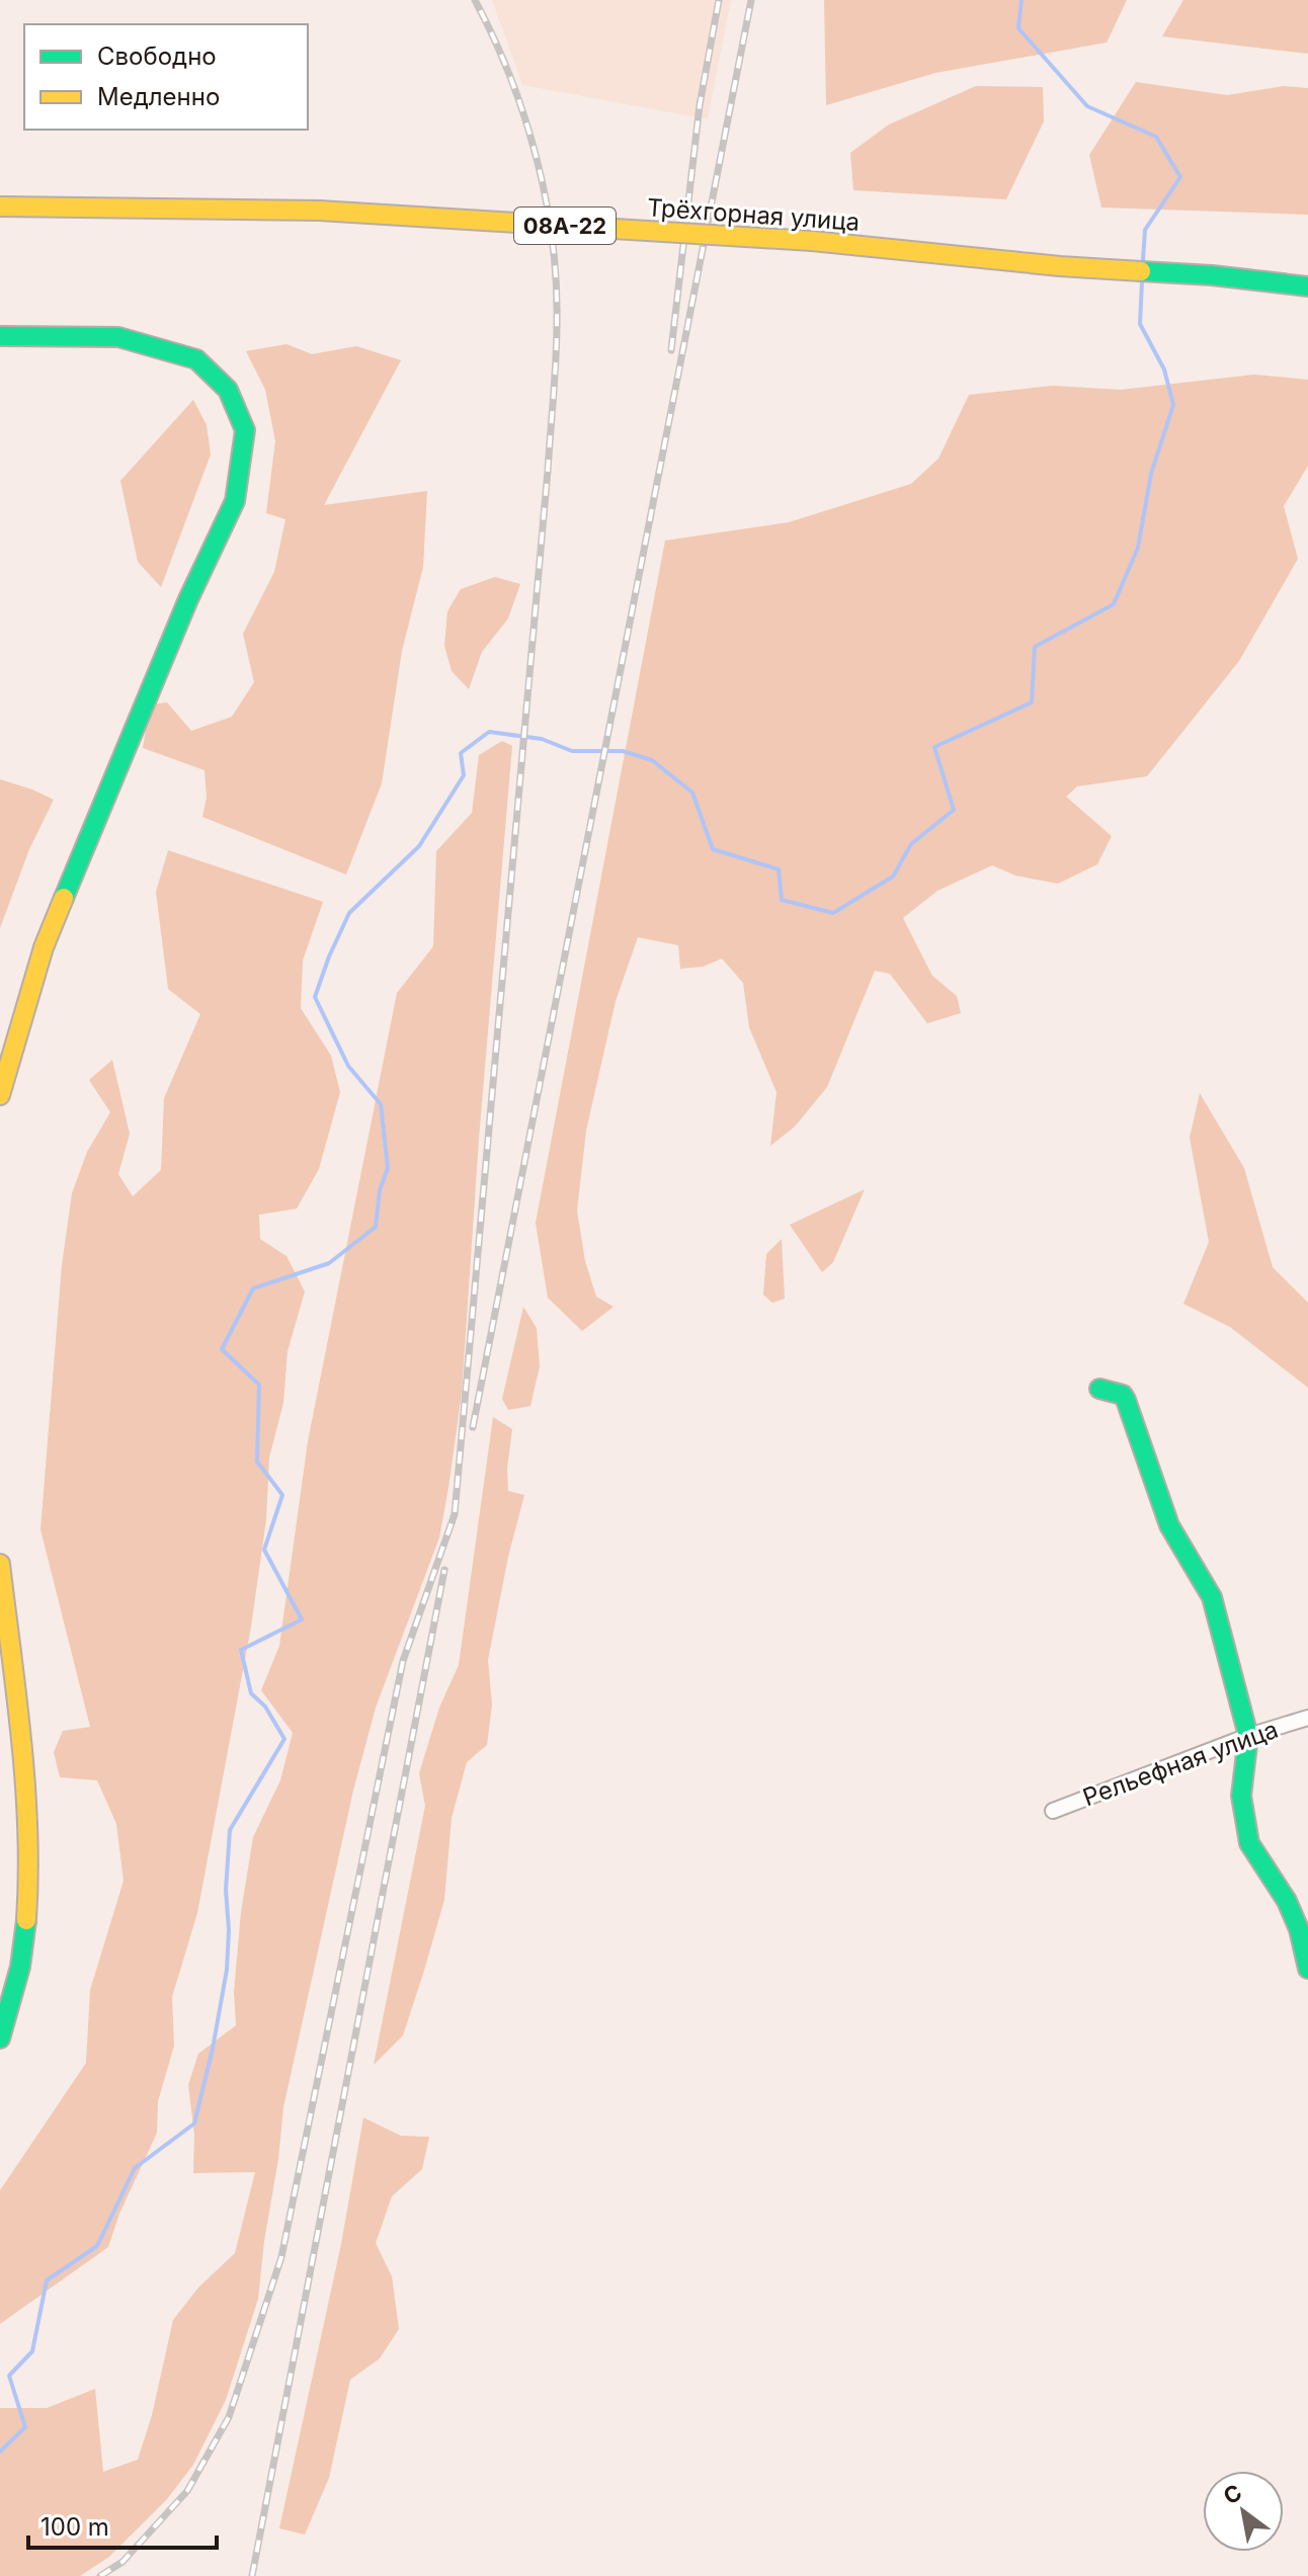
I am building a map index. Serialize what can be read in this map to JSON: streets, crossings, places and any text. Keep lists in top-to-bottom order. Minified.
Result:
{"streets":{"main road":["Трёхгорная улица","08А-22"],"street":["Рельефная улица"]},"legend":["Свободно","Медленно"],"scale_bar":"100 m","north":"top left"}
